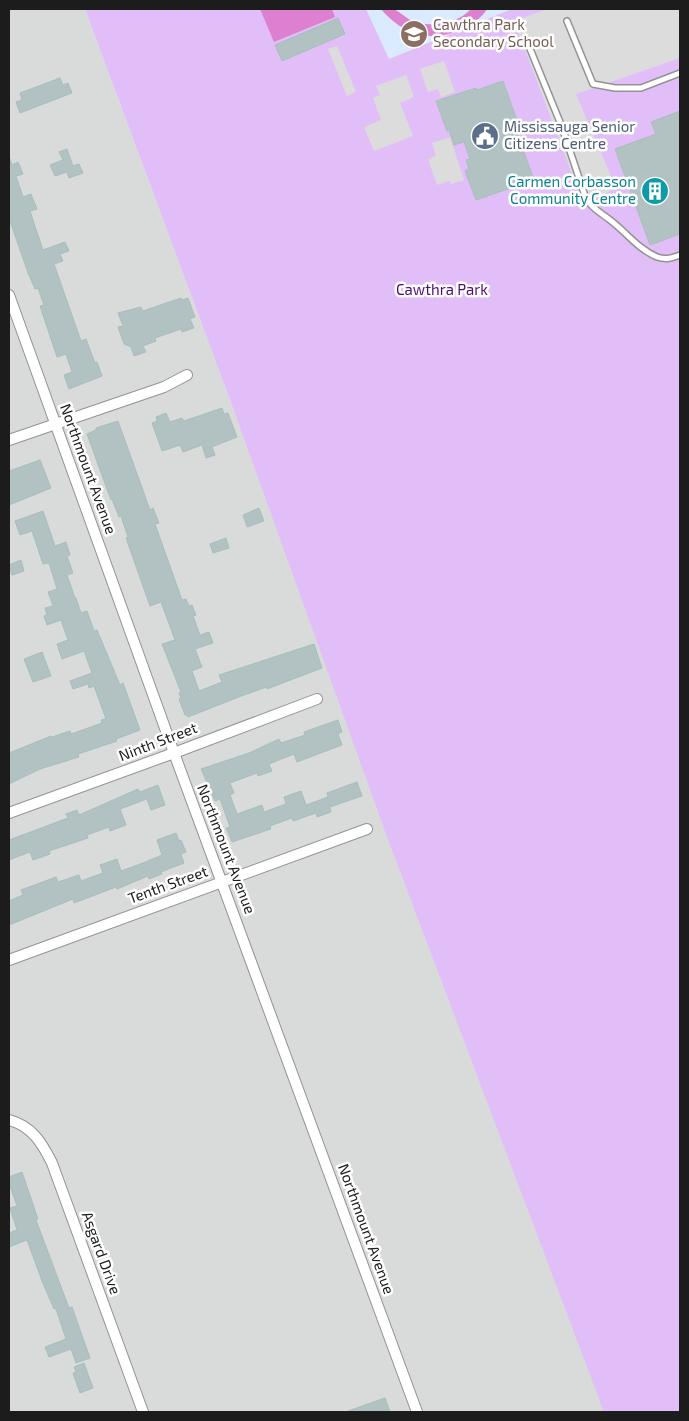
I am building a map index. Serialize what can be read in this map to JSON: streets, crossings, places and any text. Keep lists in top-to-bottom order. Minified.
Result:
{"streets":{"street":["Northmount Avenue","Ninth Street","Tenth Street","Asgard Drive"]},"crossings":[["Northmount Avenue","Ninth Street"],["Northmount Avenue","Tenth Street"]],"parks":["Cawthra Park"],"places":{"school or university":["Cawthra Park Secondary School"],"public building":["Mississauga Senior Citizens Centre"],"building":["Carmen Corbasson Community Centre"]}}
